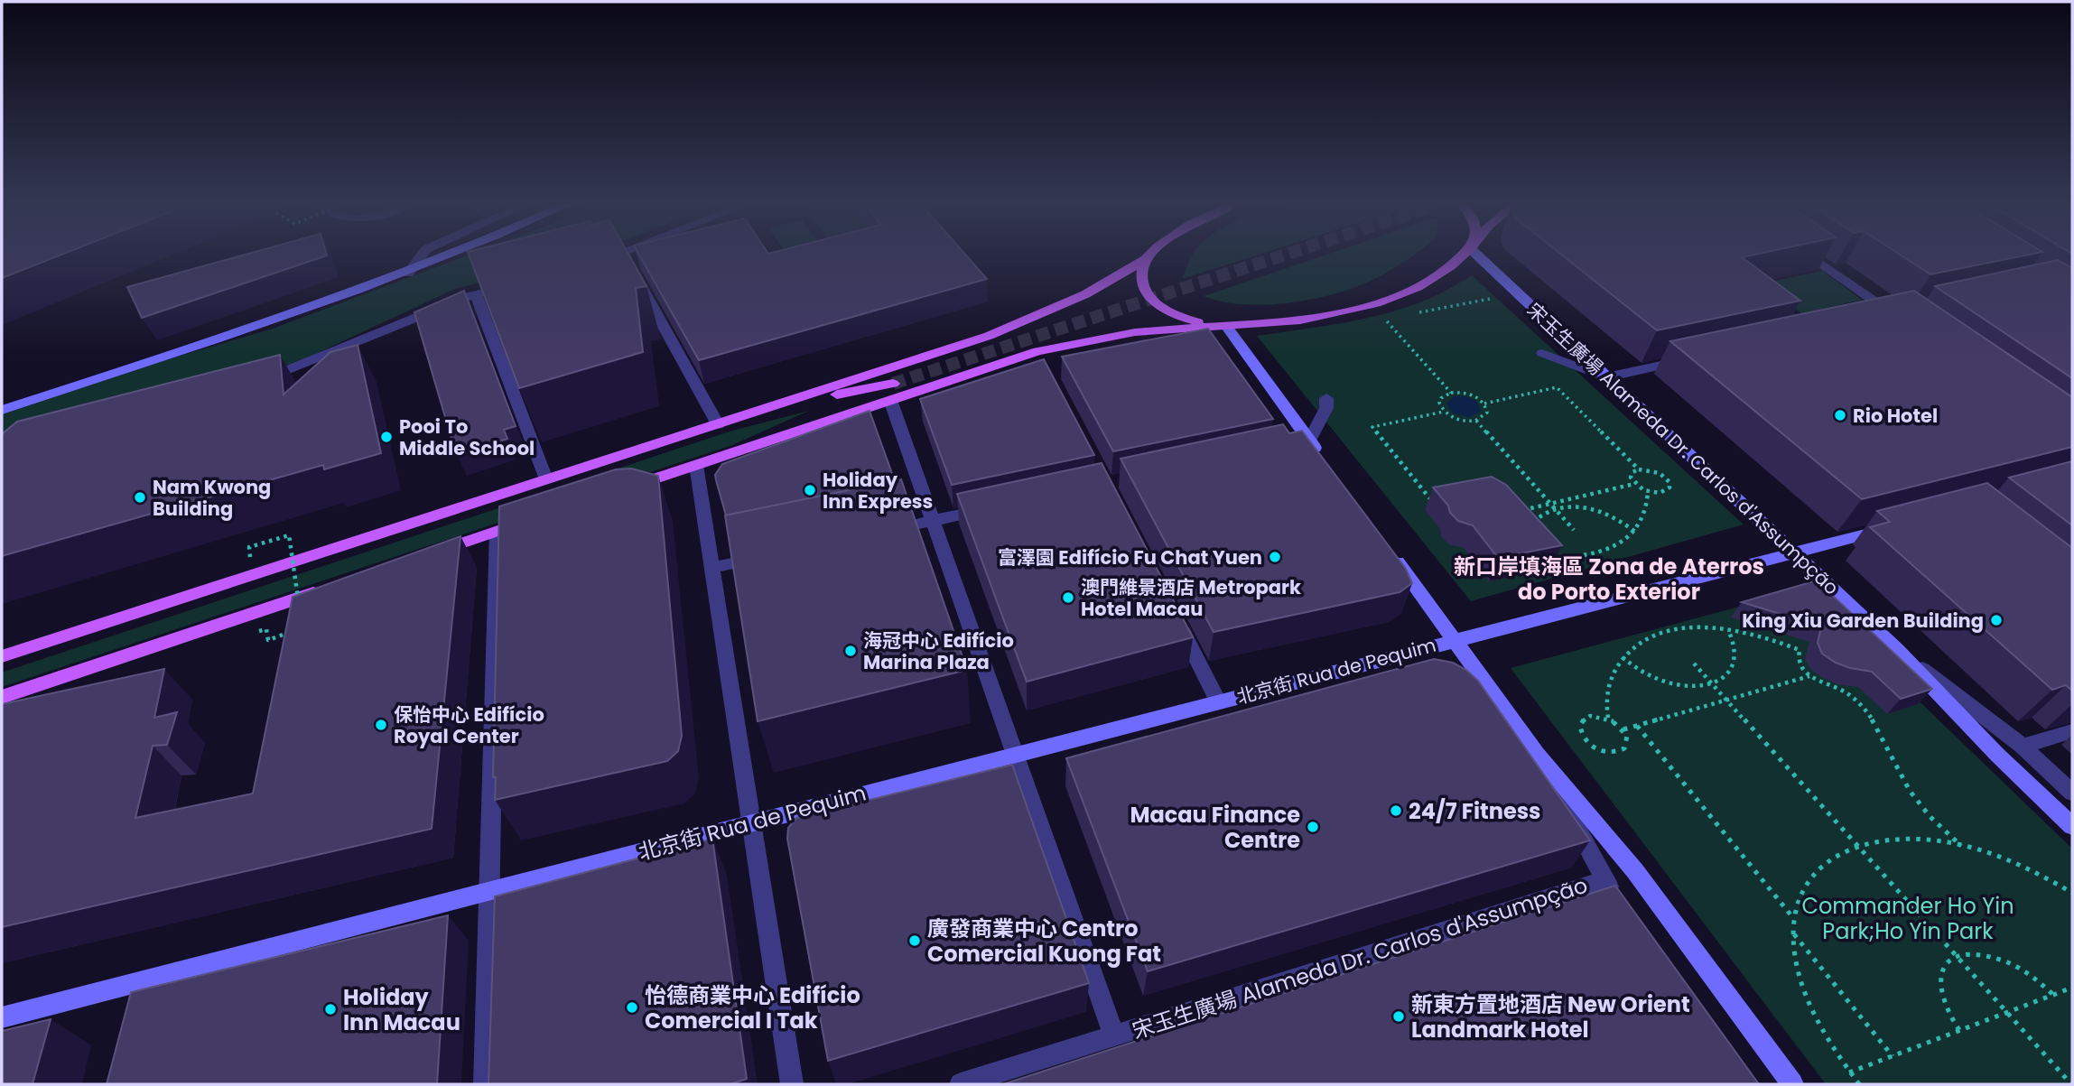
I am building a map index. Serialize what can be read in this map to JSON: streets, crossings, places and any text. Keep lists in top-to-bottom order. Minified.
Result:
{"streets":{"street":["宋玉生廣場 Alameda Dr. Carlos d'Assumpção","北京街 Rua de Pequim"]},"crossings":[["宋玉生廣場 Alameda Dr. Carlos d'Assumpção","北京街 Rua de Pequim"]],"districts":["新口岸填海區 Zona de Aterros do Porto Exterior"],"parks":["Commander Ho Yin Park;Ho Yin Park"],"places":["Rio Hotel","Pooi To Middle School","Holiday Inn Express","Nam Kwong Building","富澤園 Edifício Fu Chat Yuen","澳門維景酒店 Metropark Hotel Macau","King Xiu Garden Building","海冠中心 Edifício Marina Plaza","保怡中心 Edifício Royal Center","24/7 Fitness","Macau Finance Centre","廣發商業中心 Centro Comercial Kuong Fat","怡德商業中心 Edifício Comercial I Tak","Holiday Inn Macau","新東方置地酒店 New Orient Landmark Hotel"]}
